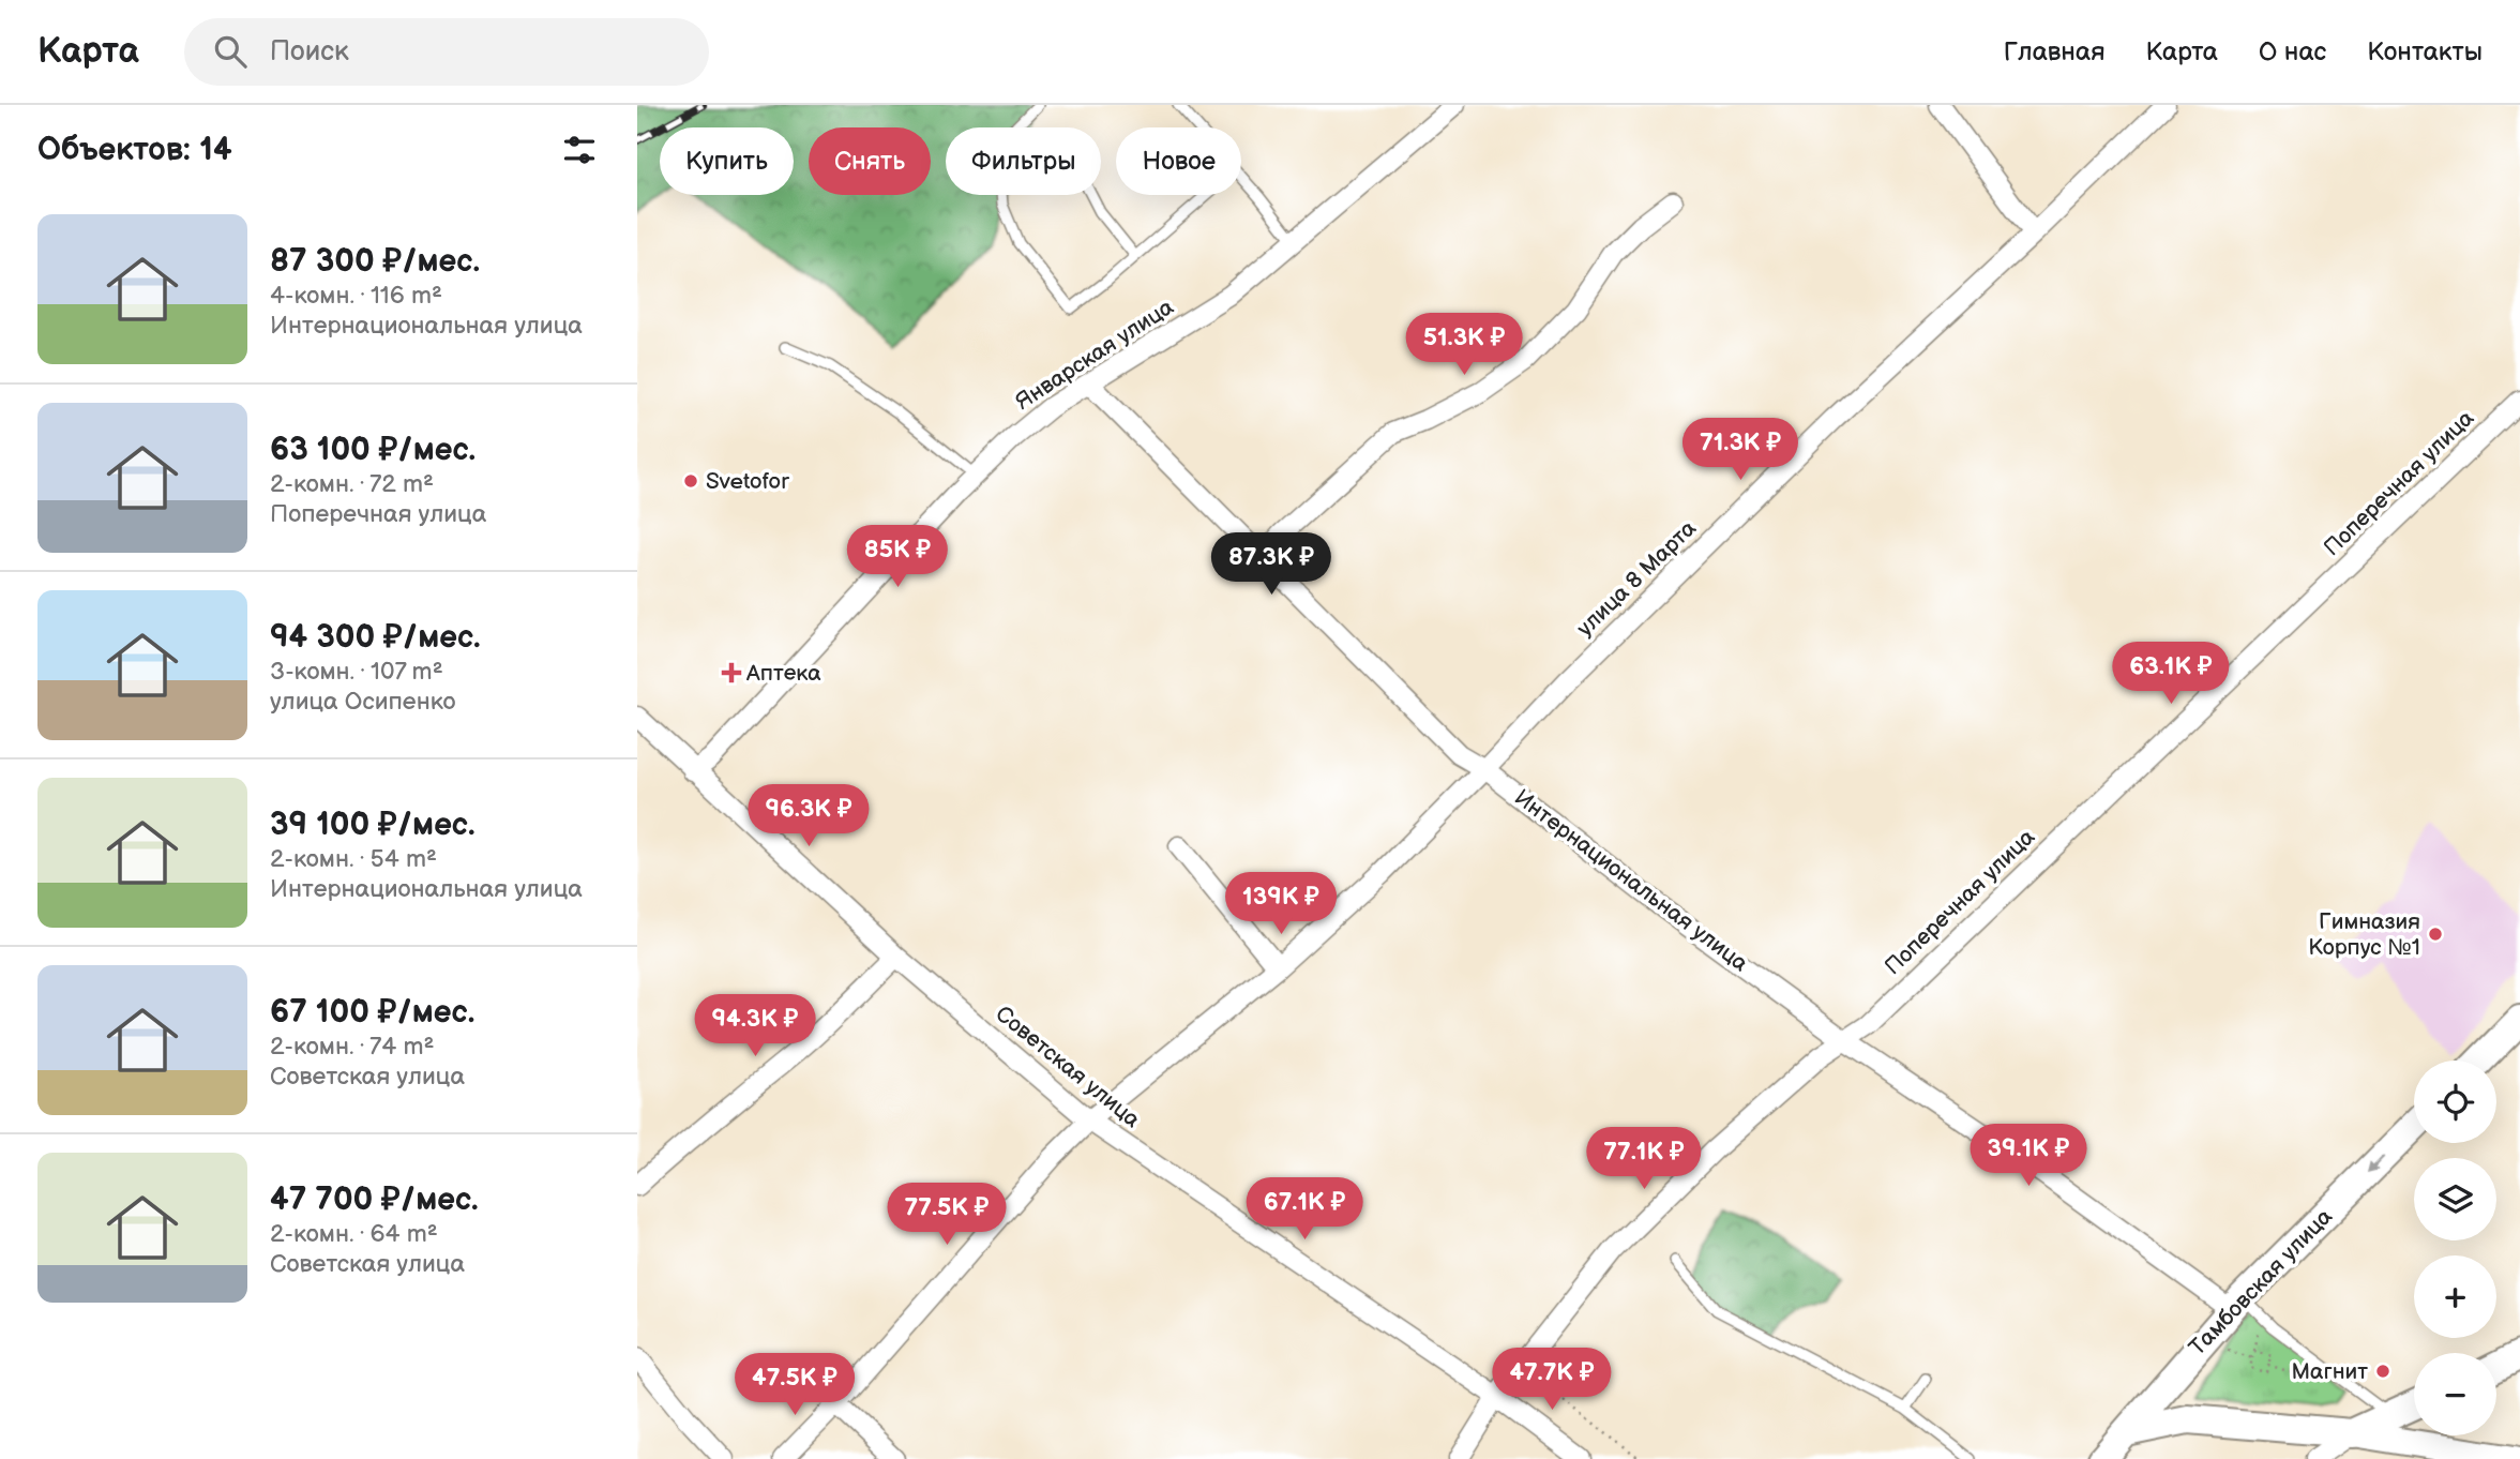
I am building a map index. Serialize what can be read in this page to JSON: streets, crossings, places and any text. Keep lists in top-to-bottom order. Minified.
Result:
{"streets":{"main road":["Тамбовская улица"],"street":["Январская улица","Поперечная улица","улица 8 Марта","Интернациональная улица","Советская улица"]},"crossings":[["Январская улица","Интернациональная улица"],["Январская улица","Советская улица"],["Поперечная улица","Интернациональная улица"],["Поперечная улица","Советская улица"],["улица 8 Марта","Интернациональная улица"],["улица 8 Марта","Советская улица"],["Интернациональная улица","Тамбовская улица"]],"places":{"other":["Svetofor","Гимназия Корпус №1","Магнит"],"health":["Аптека"]},"page":{"header":"Карта","search":"Поиск","nav":["Главная","Карта","О нас","Контакты"],"heading":"Объектов: 14","chip":["Купить","Снять","Фильтры","Новое"],"list":[{"name":"87 300 ₽/мес.","note":"4-комн. · 116 m² · Интернациональная улица"},{"name":"63 100 ₽/мес.","note":"2-комн. · 72 m² · Поперечная улица"},{"name":"94 300 ₽/мес.","note":"3-комн. · 107 m² · улица Осипенко"},{"name":"39 100 ₽/мес.","note":"2-комн. · 54 m² · Интернациональная улица"},{"name":"67 100 ₽/мес.","note":"2-комн. · 74 m² · Советская улица"},{"name":"47 700 ₽/мес.","note":"2-комн. · 64 m² · Советская улица"}],"price":["51.3K ₽","71.3K ₽","85K ₽","87.3K ₽","63.1K ₽","96.3K ₽","139K ₽","94.3K ₽","39.1K ₽","77.1K ₽","67.1K ₽","77.5K ₽","47.7K ₽","47.5K ₽"],"map_buttons":["+","−"]}}
